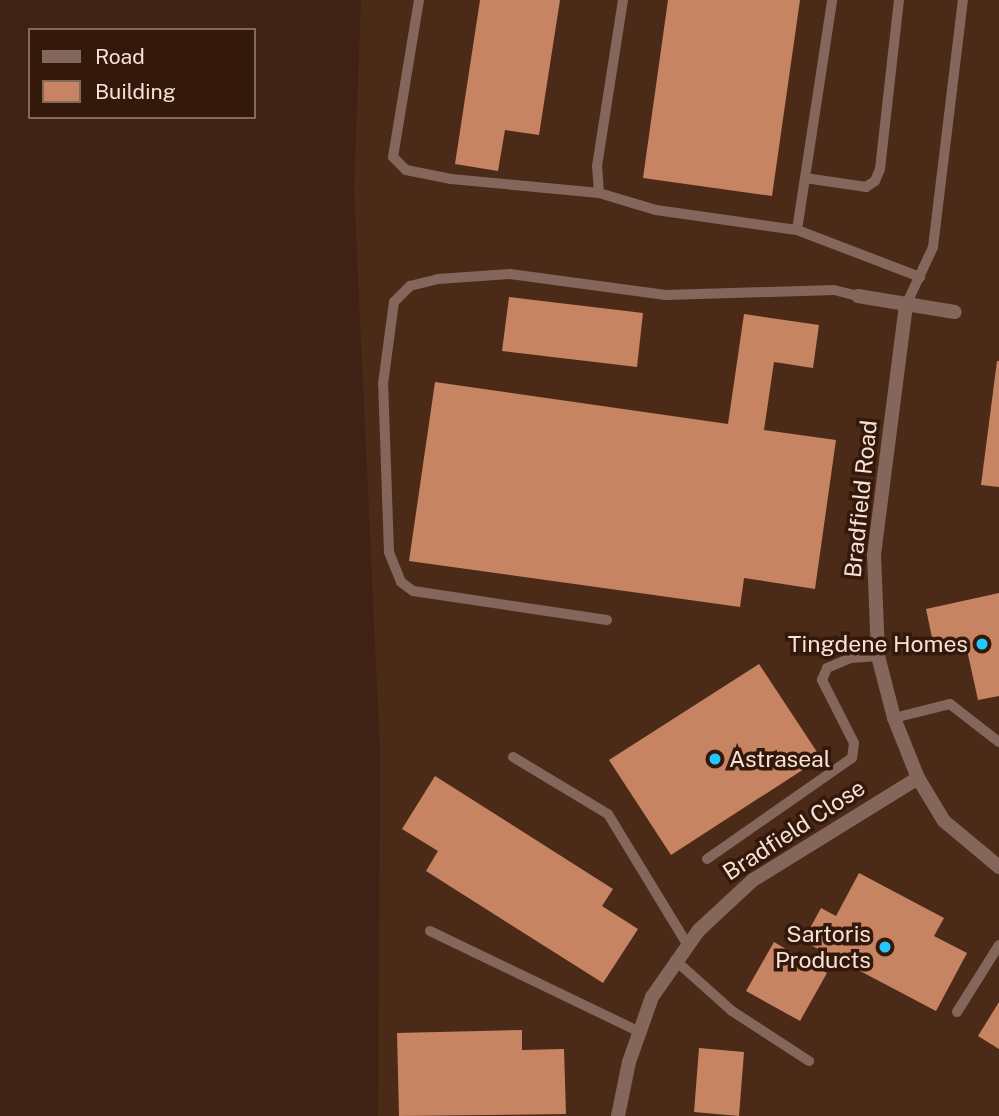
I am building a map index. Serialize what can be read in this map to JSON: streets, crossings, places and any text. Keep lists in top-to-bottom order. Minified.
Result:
{"streets":{"street":["Bradfield Road","Bradfield Close"]},"crossings":[["Bradfield Road","Bradfield Close"]],"places":["Tingdene Homes","Astraseal","Sartoris Products"],"legend":["Road","Building"]}
